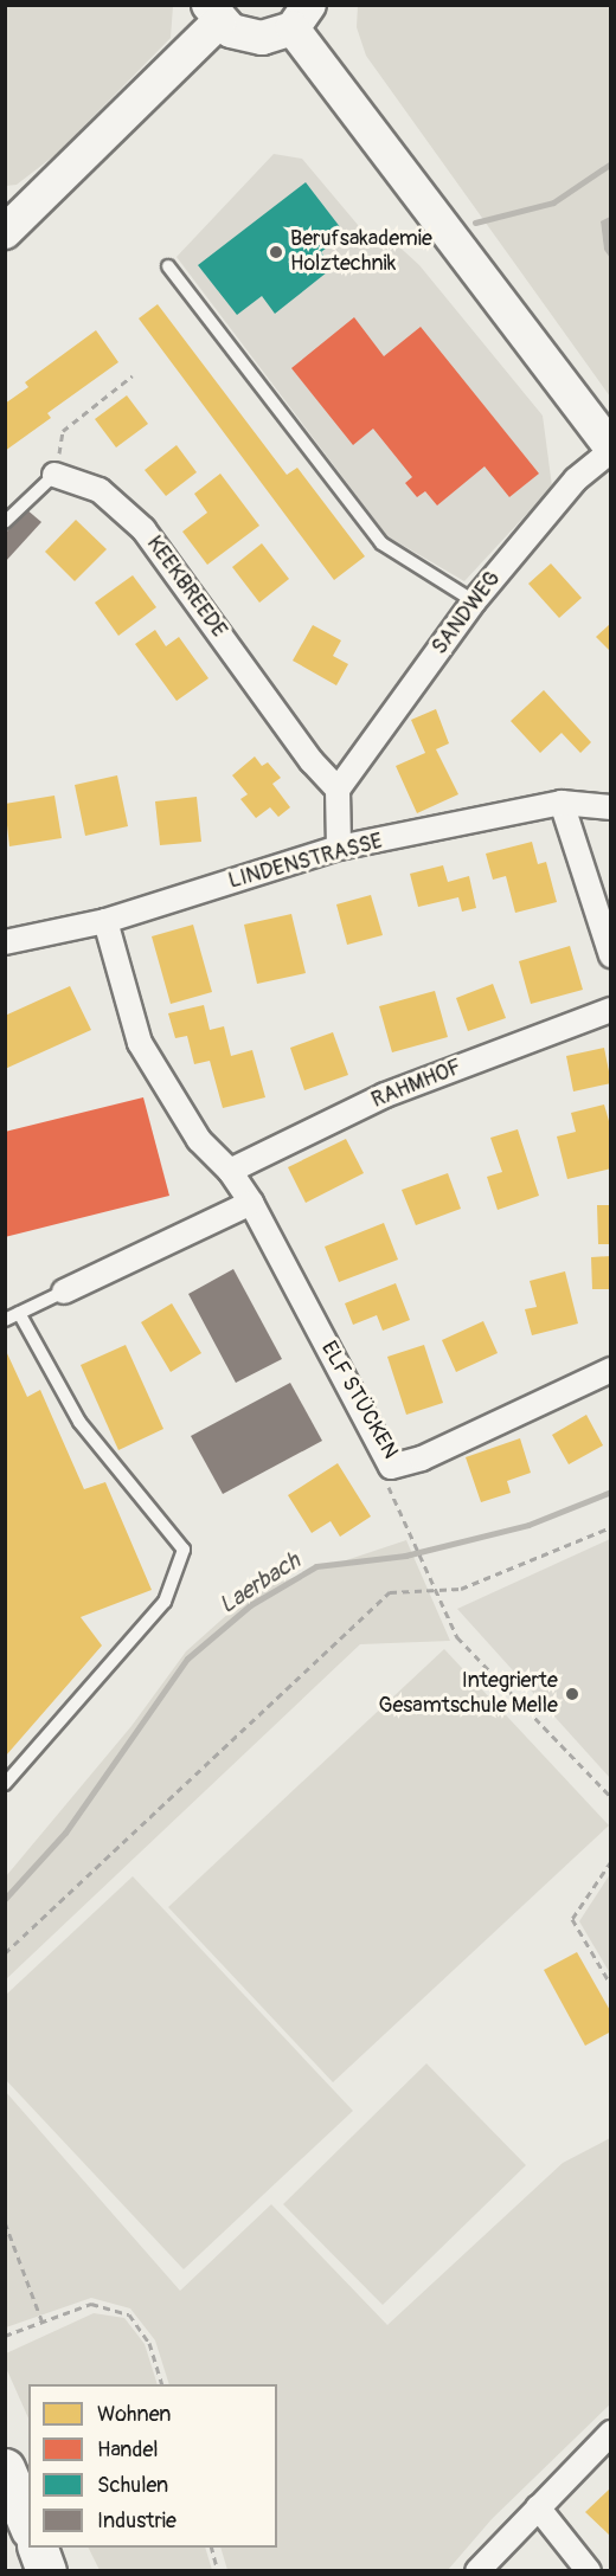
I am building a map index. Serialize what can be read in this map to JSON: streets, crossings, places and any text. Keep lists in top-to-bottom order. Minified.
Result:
{"streets":{"street":["KEEKBREEDE","SANDWEG","LINDENSTRASSE","RAHMHOF","ELF STÜCKEN"]},"crossings":[["KEEKBREEDE","SANDWEG"],["LINDENSTRASSE","ELF STÜCKEN"],["RAHMHOF","ELF STÜCKEN"]],"water":["Laerbach"],"places":["Berufsakademie Holztechnik","Integrierte Gesamtschule Melle"],"legend":["Wohnen","Handel","Schulen","Industrie"]}
